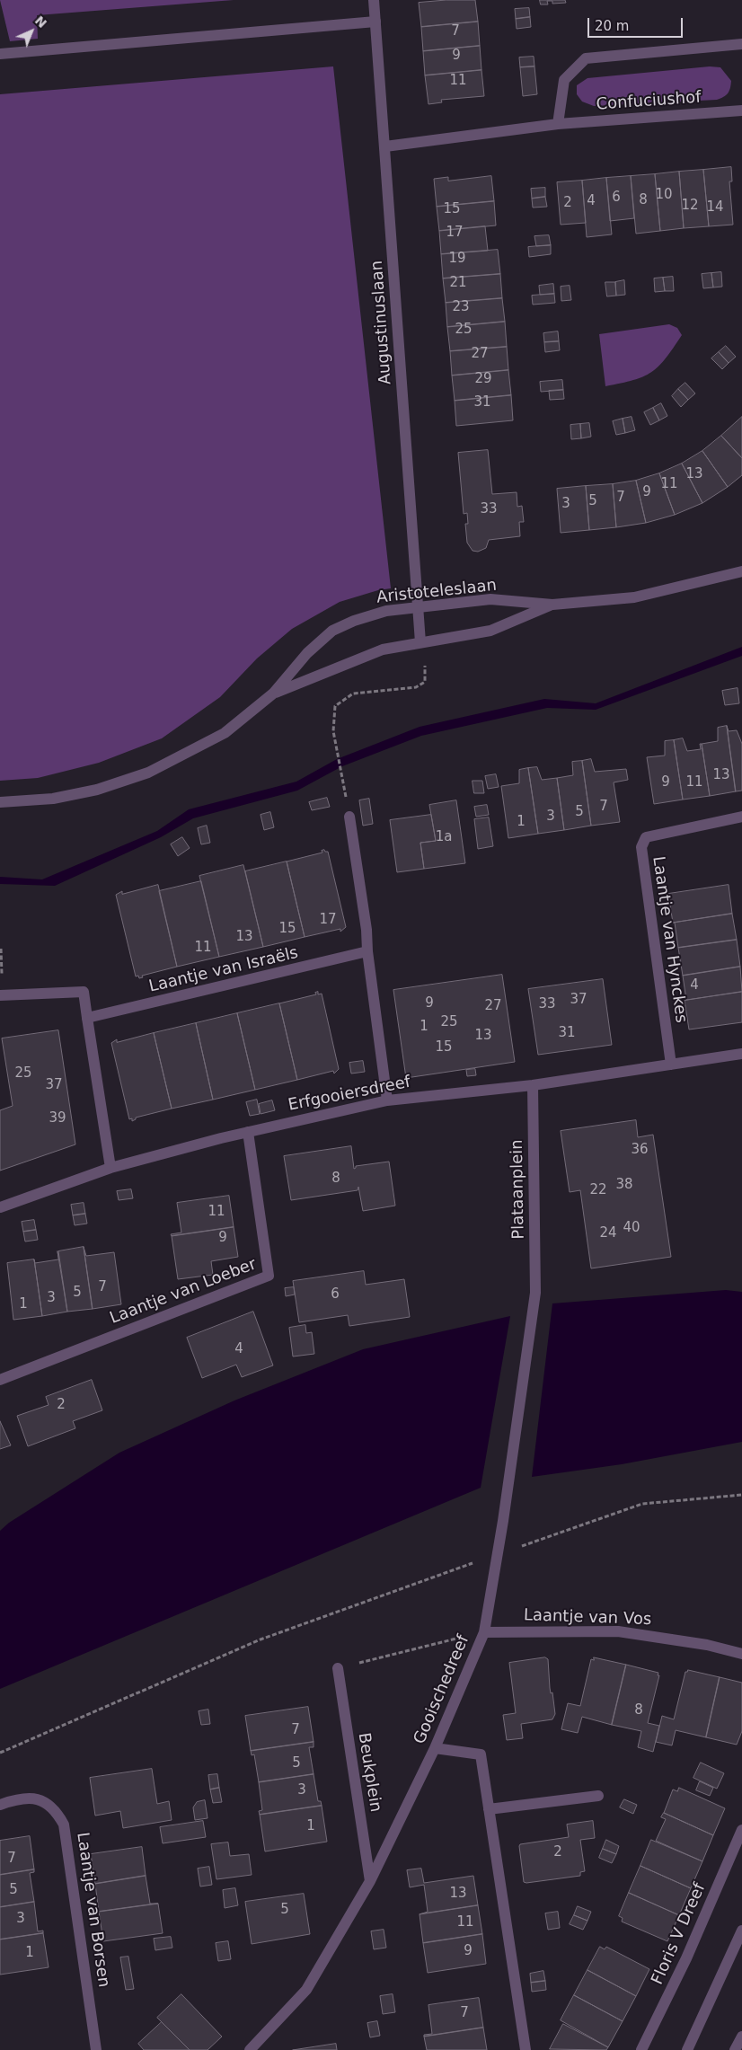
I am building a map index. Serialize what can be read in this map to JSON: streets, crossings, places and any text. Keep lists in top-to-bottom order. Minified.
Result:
{"streets":{"street":["Confuciushof","Augustinuslaan","Aristoteleslaan","Laantje van Hynckes","Laantje van Israëls","Erfgooiersdreef","Plataanplein","Laantje van Loeber","Laantje van Vos","Gooischedreef","Beukplein","Laantje van Borsen","Floris V Dreef"]},"crossings":[["Confuciushof","Augustinuslaan"],["Augustinuslaan","Aristoteleslaan"],["Laantje van Hynckes","Erfgooiersdreef"],["Erfgooiersdreef","Plataanplein"],["Erfgooiersdreef","Laantje van Loeber"],["Plataanplein","Gooischedreef"],["Laantje van Vos","Gooischedreef"],["Gooischedreef","Beukplein"]],"house_numbers":["7","9","11","10","6","8","4","2","12","14","15","17","19","21","23","25","27","29","31","13","11","9","7","5","3","33","13","9","11","7","5","3","1","1a","17","15","13","11","4","37","9","33","27","25","1","31","13","15","25","37","39","36","8","38","22","11","40","24","9","7","5","6","3","1","4","2","8","7","5","3","1","2","7","5","13","5","3","11","9","1","7"],"scale_bar":"20 m","north":"top right"}
